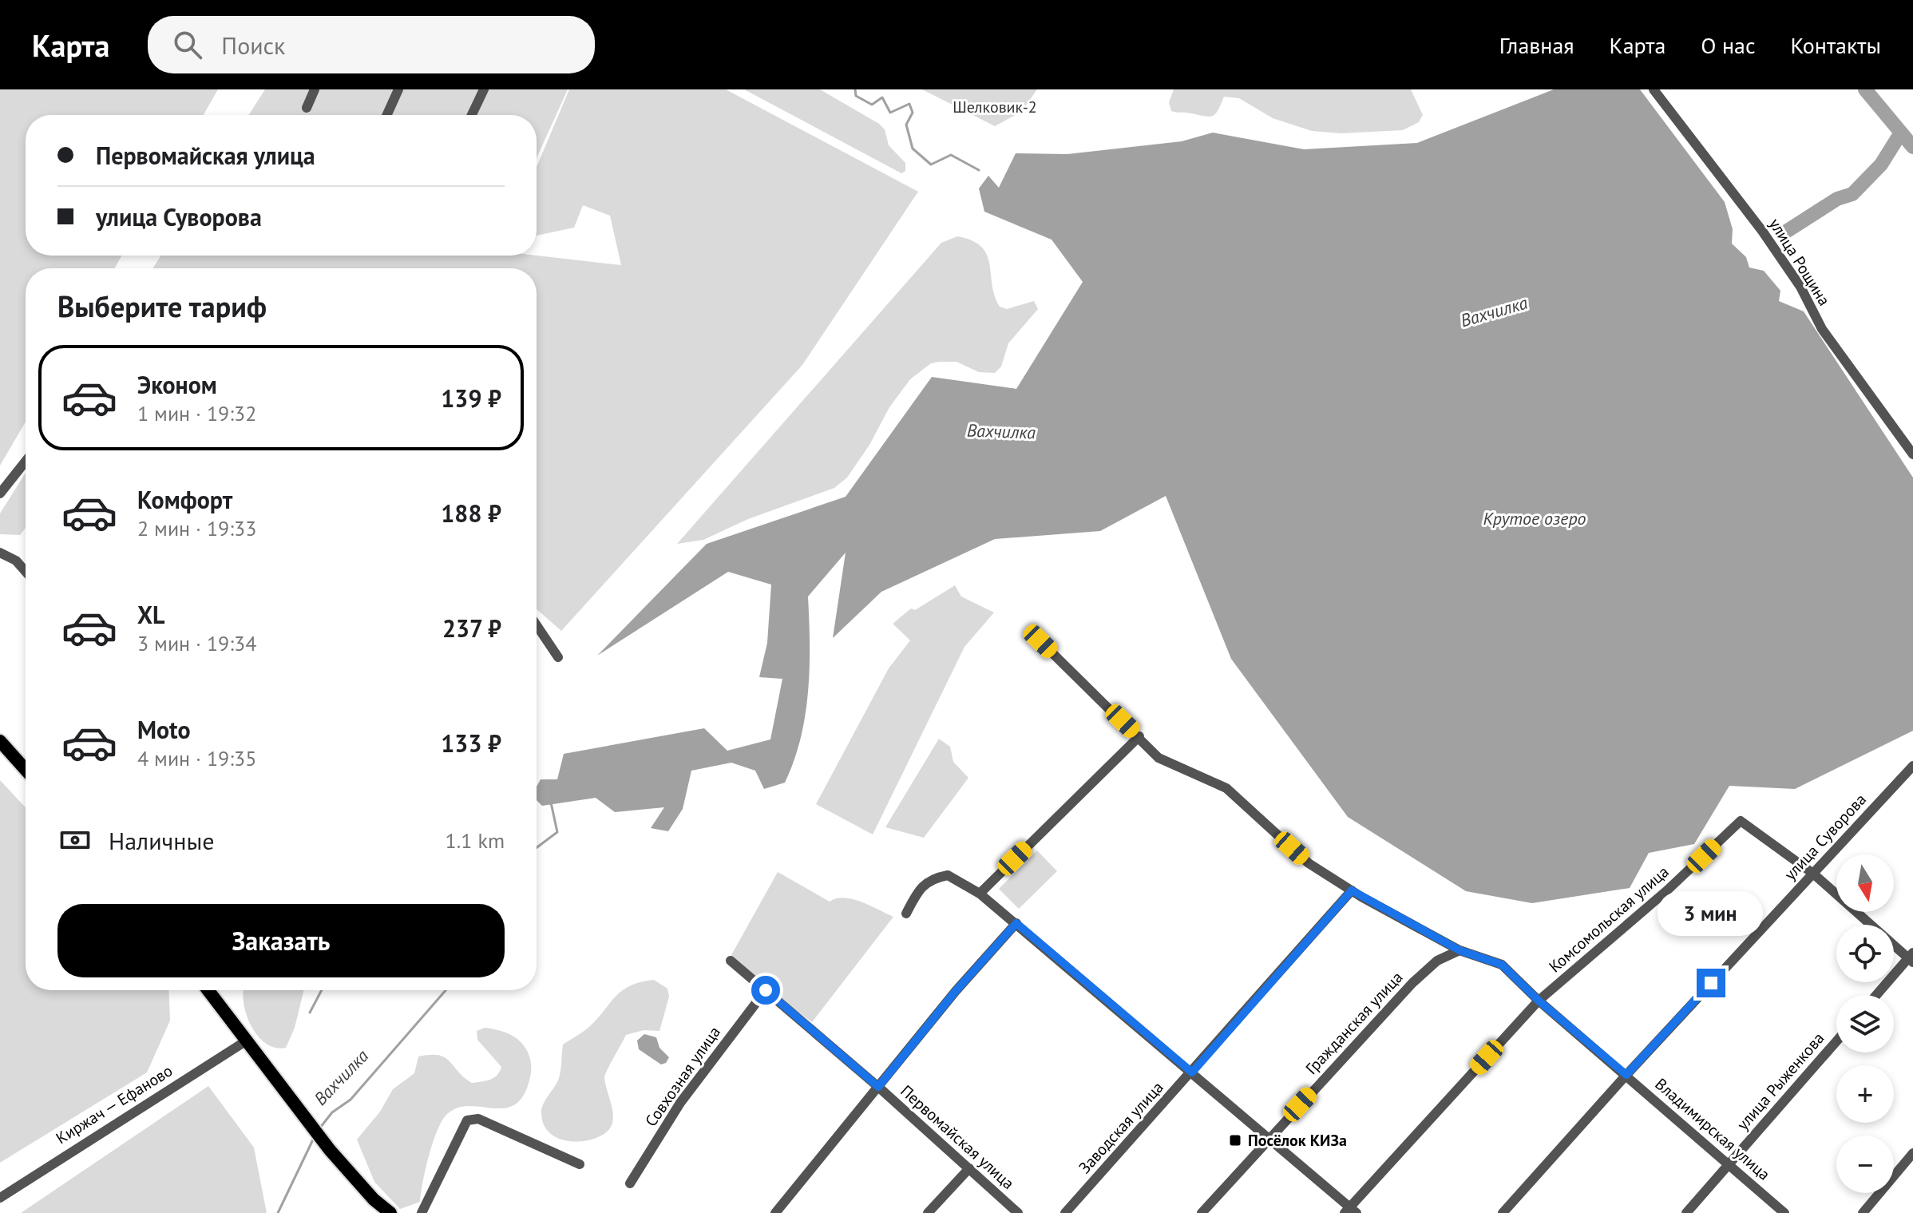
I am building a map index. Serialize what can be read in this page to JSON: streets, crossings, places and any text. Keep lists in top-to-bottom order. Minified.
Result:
{"streets":{"street":["улица Рощина","улица Суворова","Комсомольская улица","Гражданская улица","Совхозная улица","улица Рыженкова","Киржач — Ефаново","Заводская улица","Владимирская улица","Первомайская улица"]},"crossings":[["улица Суворова","Комсомольская улица"],["улица Суворова","Владимирская улица"],["Комсомольская улица","Владимирская улица"],["Гражданская улица","Владимирская улица"],["Совхозная улица","Первомайская улица"],["улица Рыженкова","Владимирская улица"],["Заводская улица","Владимирская улица"]],"water":["Вахчилка","Крутое озеро"],"parks":["Шелковик-2"],"places":{"transit":["Посёлок КИЗа"]},"north":"bottom","page":{"header":"Карта","search":"Поиск","nav":["Главная","Карта","О нас","Контакты"],"banner":["Первомайская улица","улица Суворова"],"heading":"Выберите тариф","list":[{"name":"Эконом","note":"1 мин · 19:32","value":"139 ₽"},{"name":"Комфорт","note":"2 мин · 19:33","value":"188 ₽"},{"name":"XL","note":"3 мин · 19:34","value":"237 ₽"},{"name":"Moto","note":"4 мин · 19:35","value":"133 ₽"}],"pay":["Наличные","1.1 km"],"map_buttons":["+","−"],"bubble":"3 мин","buttons":"Заказать"}}
